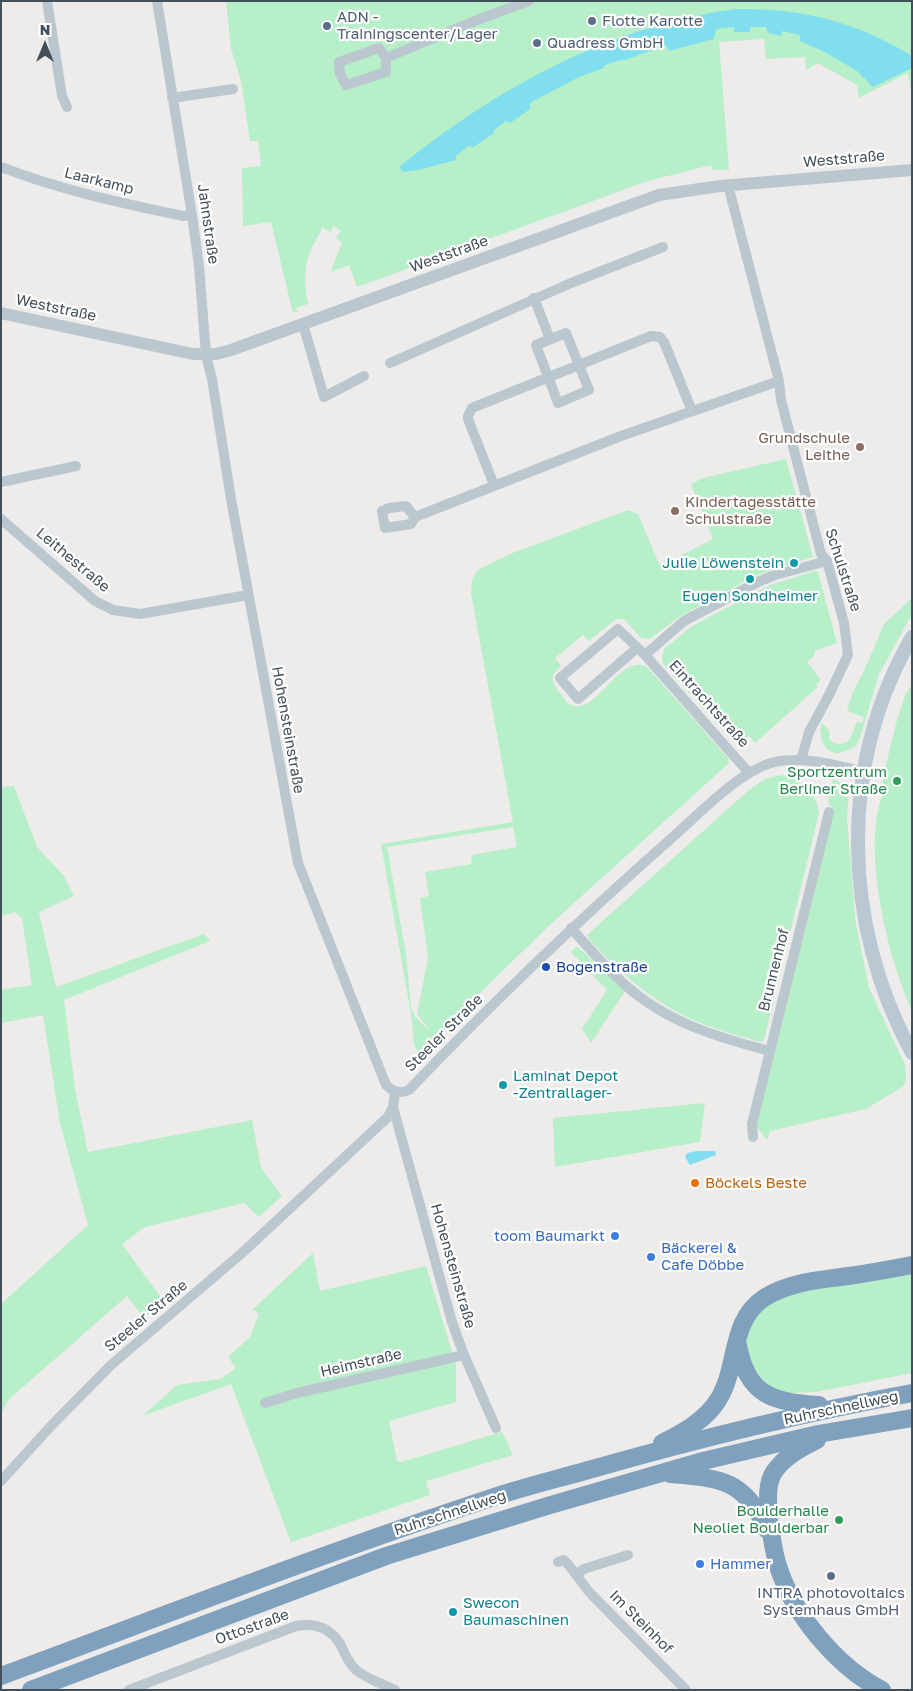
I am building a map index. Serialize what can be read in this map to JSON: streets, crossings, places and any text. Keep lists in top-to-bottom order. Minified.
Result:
{"streets":{"highway":["Ruhrschnellweg"],"street":["Weststraße","Laarkamp","Jahnstraße","Leithestraße","Schulstraße","Eintrachtstraße","Hohensteinstraße","Brunnenhof","Steeler Straße","Heimstraße","Im Steinhof","Ottostraße"]},"crossings":[["Weststraße","Jahnstraße"],["Weststraße","Schulstraße"],["Weststraße","Hohensteinstraße"],["Laarkamp","Jahnstraße"],["Jahnstraße","Hohensteinstraße"],["Leithestraße","Hohensteinstraße"],["Schulstraße","Steeler Straße"],["Eintrachtstraße","Steeler Straße"],["Hohensteinstraße","Steeler Straße"],["Hohensteinstraße","Heimstraße"]],"places":["Flotte Karotte","ADN - Trainingscenter/Lager","Quadress GmbH","Grundschule Leithe","Kindertagesstätte Schulstraße","Julie Löwenstein","Eugen Sondheimer","Sportzentrum Berliner Straße","Bogenstraße","Laminat Depot -Zentrallager-","Böckels Beste","toom Baumarkt","Bäckerei & Cafe Döbbe","Boulderhalle Neoliet Boulderbar","Hammer","INTRA photovoltaics Systemhaus GmbH","Swecon Baumaschinen"],"north":"top"}
